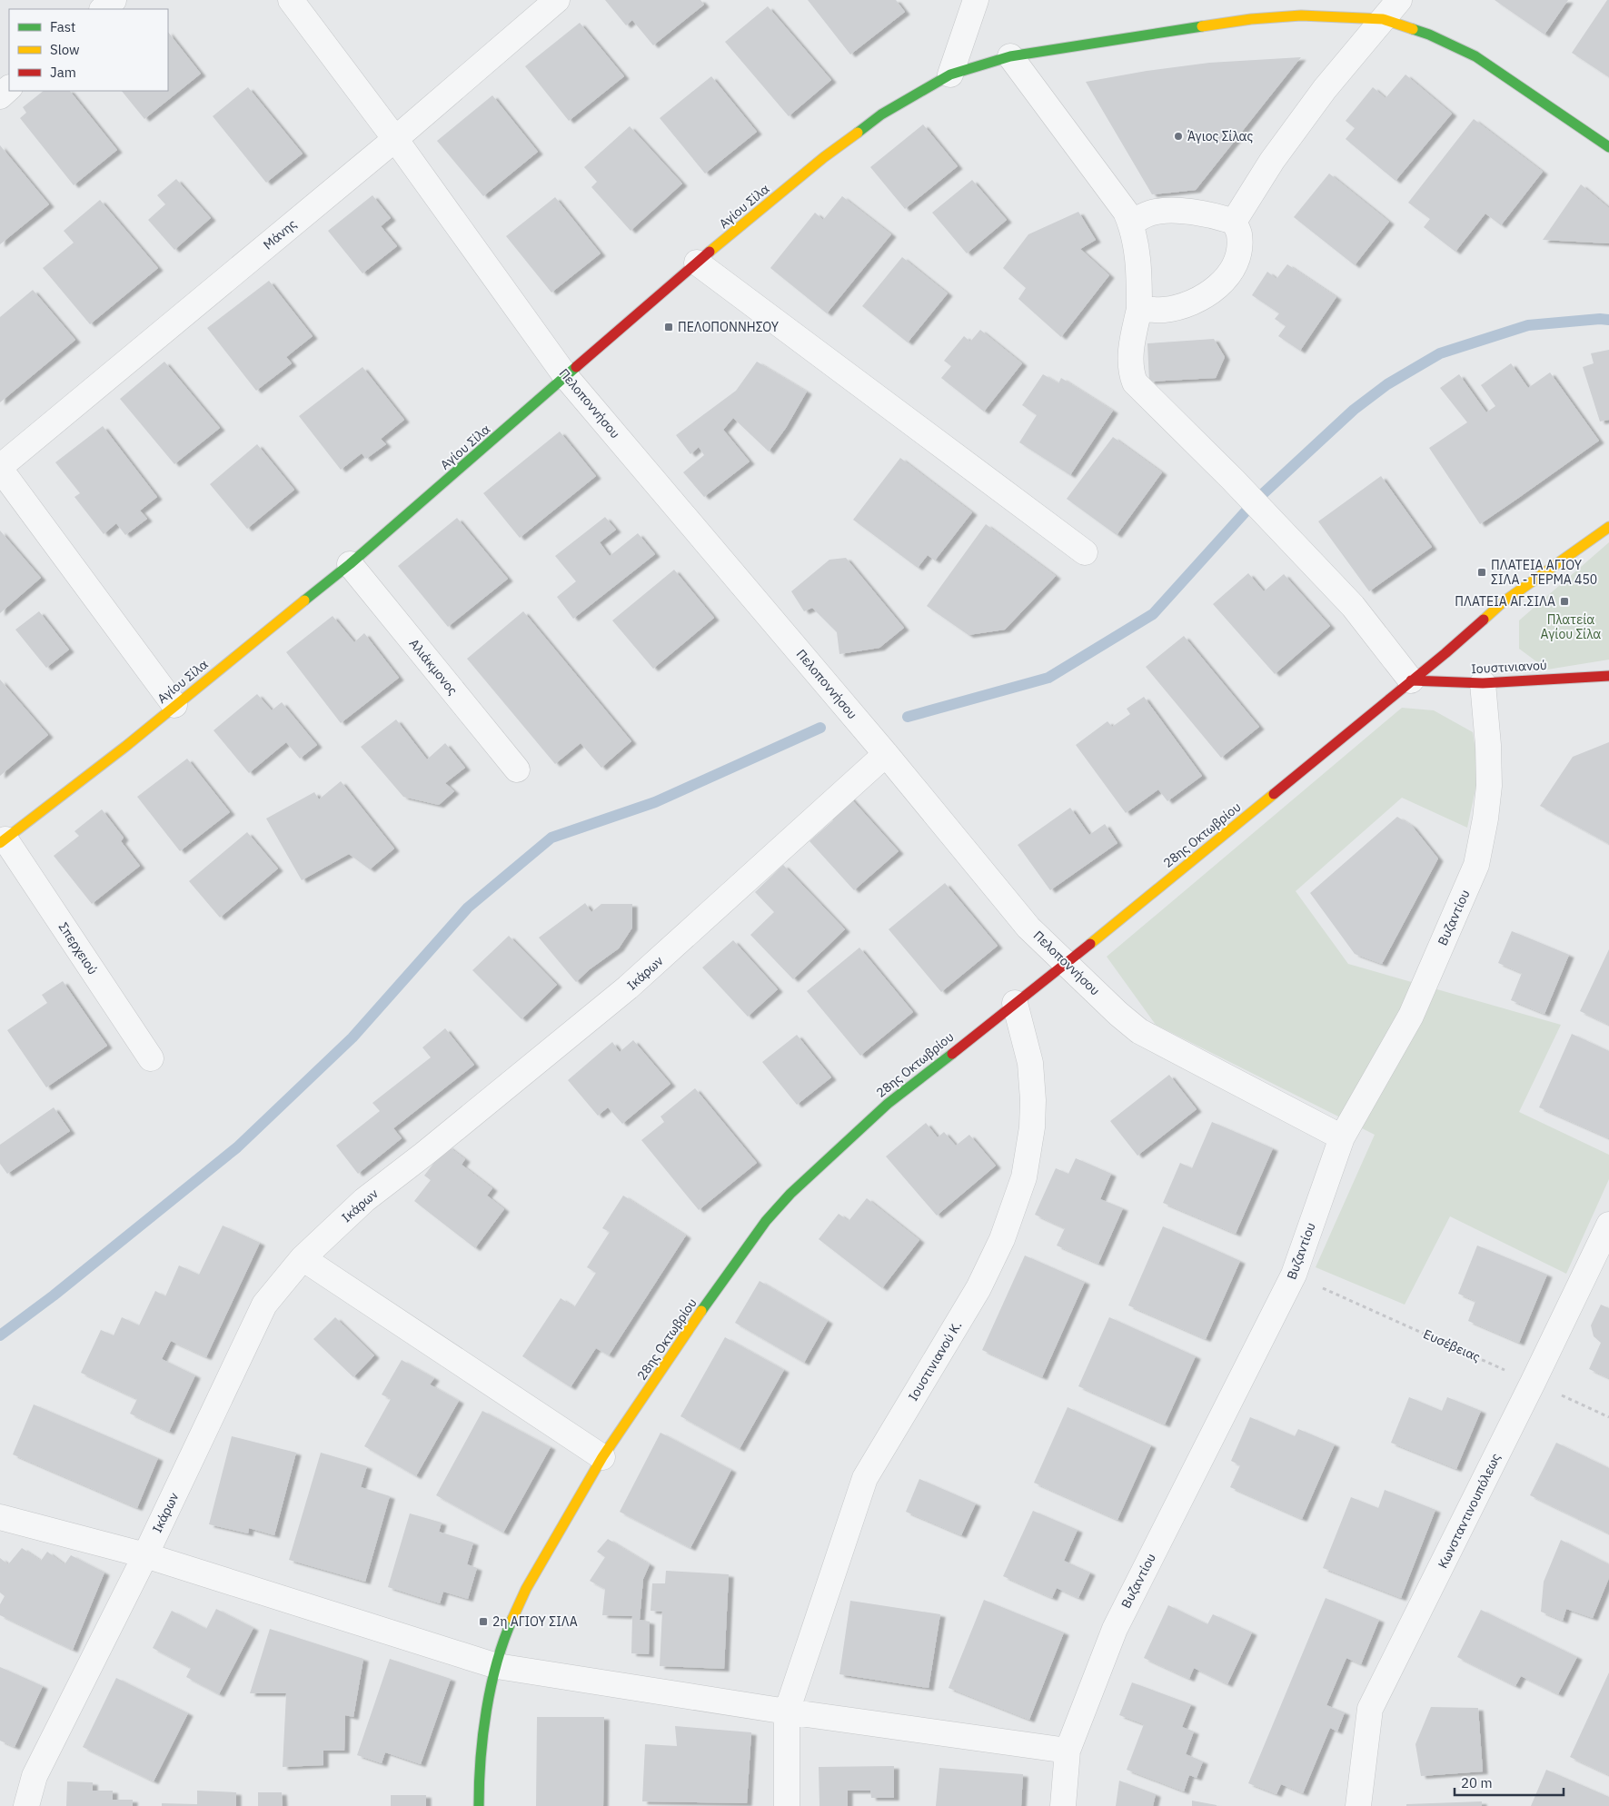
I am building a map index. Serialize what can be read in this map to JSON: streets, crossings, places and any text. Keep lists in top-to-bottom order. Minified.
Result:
{"streets":{"street":["Αγίου Σίλα","Μάνης","Πελοποννήσου","Αλιάκμονος","Ιουστινιανού","28ης Οκτωβρίου","Βυζαντίου","Σπερχειού","Ικάρων","Ιουστινιανού Κ.","Κωνσταντινουπόλεως"],"path":["Ευσέβειας"]},"crossings":[["Αγίου Σίλα","Πελοποννήσου"],["Αγίου Σίλα","Αλιάκμονος"],["Αγίου Σίλα","Σπερχειού"],["Μάνης","Πελοποννήσου"],["Πελοποννήσου","28ης Οκτωβρίου"],["Πελοποννήσου","Βυζαντίου"],["Πελοποννήσου","Ικάρων"],["Ιουστινιανού","28ης Οκτωβρίου"],["Ιουστινιανού","Βυζαντίου"],["28ης Οκτωβρίου","Ιουστινιανού Κ."],["Βυζαντίου","Ευσέβειας"],["Ευσέβειας","Κωνσταντινουπόλεως"]],"parks":["Πλατεία Αγίου Σίλα"],"places":{"other":["Άγιος Σίλας"],"transit":["ΠΕΛΟΠΟΝΝΗΣΟΥ","ΠΛΑΤΕΙΑ ΑΓΙΟΥ ΣΙΛΑ - ΤΕΡΜΑ 450","ΠΛΑΤΕΙΑ ΑΓ.ΣΙΛΑ","2η ΑΓΙΟΥ ΣΙΛΑ"]},"legend":["Fast","Slow","Jam"],"scale_bar":"20 m"}
